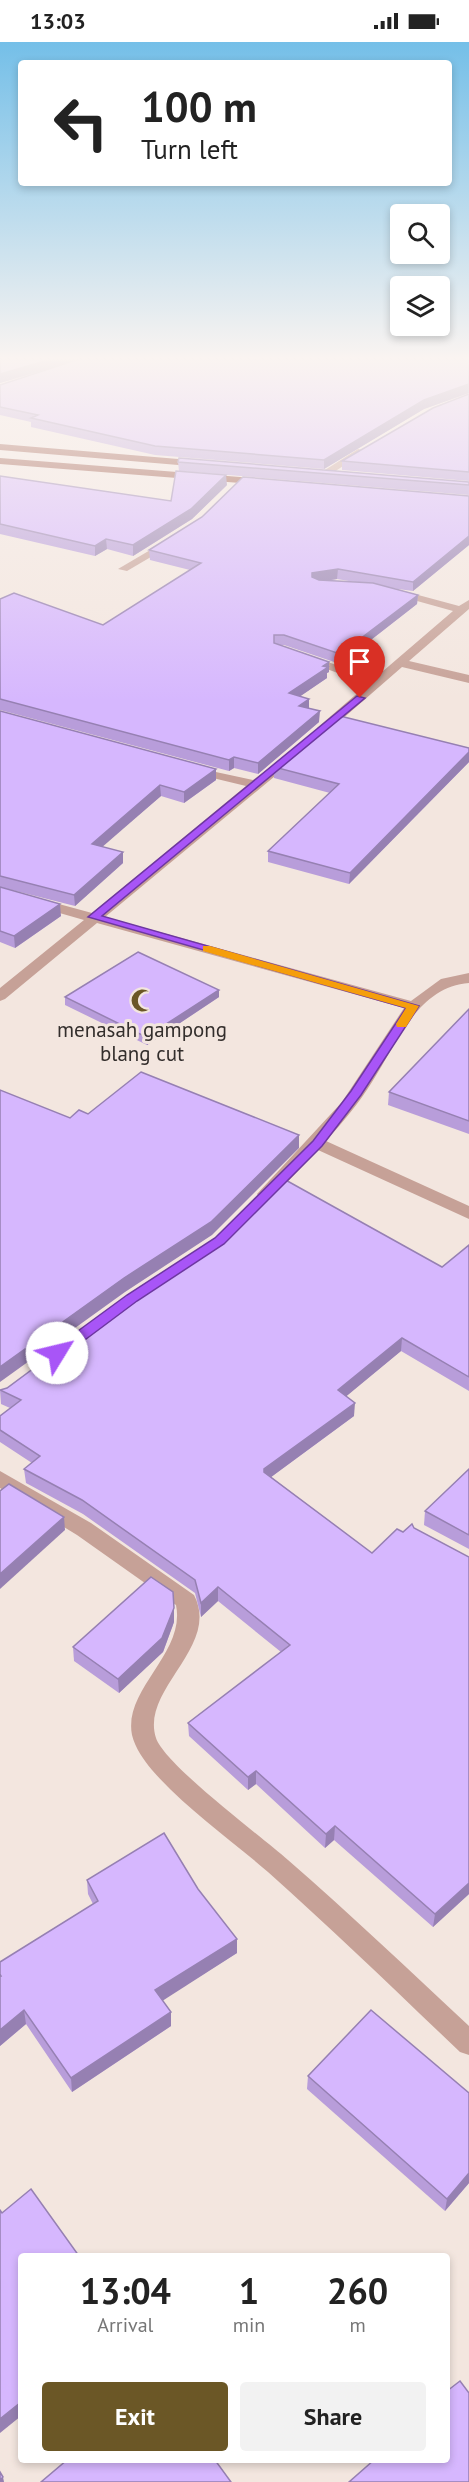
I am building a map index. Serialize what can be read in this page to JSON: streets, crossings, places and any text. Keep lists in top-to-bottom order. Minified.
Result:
{"places":{"mosque":["menasah gampong blang cut"]},"page":{"status":"13:03","turn":["100 m","Turn left"],"eta":["13:04","Arrival","1","min","260","m"],"buttons":["Exit","Share"]}}
